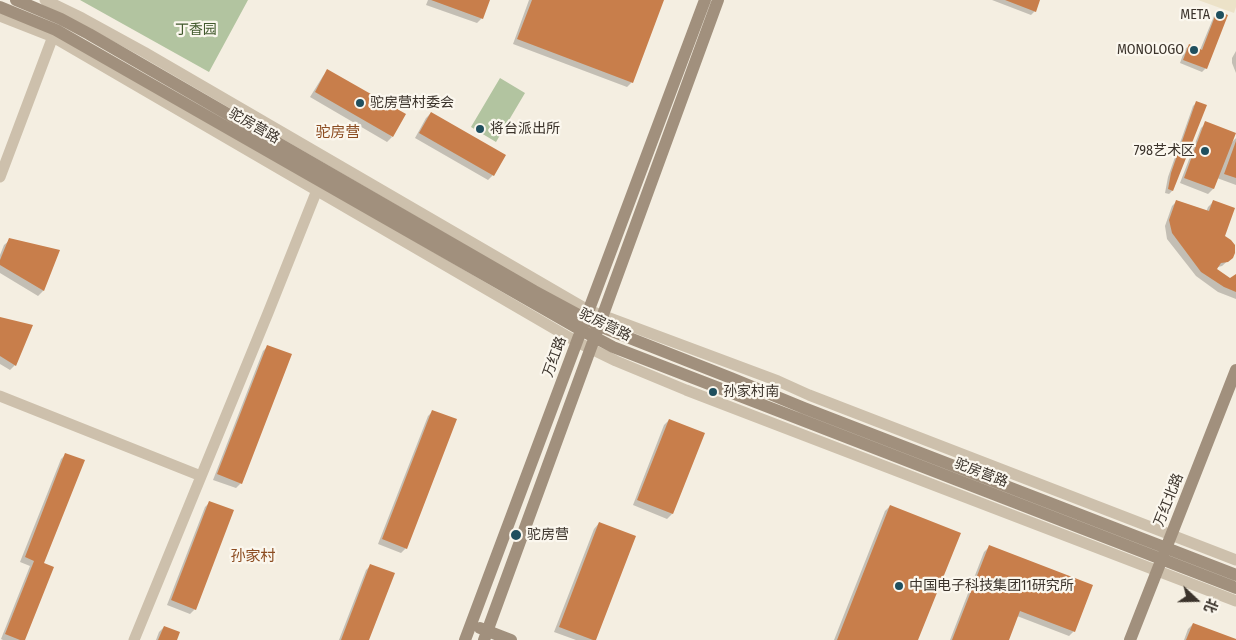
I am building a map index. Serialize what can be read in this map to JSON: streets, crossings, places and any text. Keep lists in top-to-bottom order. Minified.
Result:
{"streets":{"street":["驼房营路","万红路","万红北路"]},"crossings":[["驼房营路","万红路"],["驼房营路","万红北路"]],"districts":["驼房营","孙家村"],"parks":["丁香园"],"places":["META","MONOLOGO","驼房营村委会","将台派出所","798艺术区","孙家村南","驼房营","中国电子科技集团11研究所"],"north":"right"}
